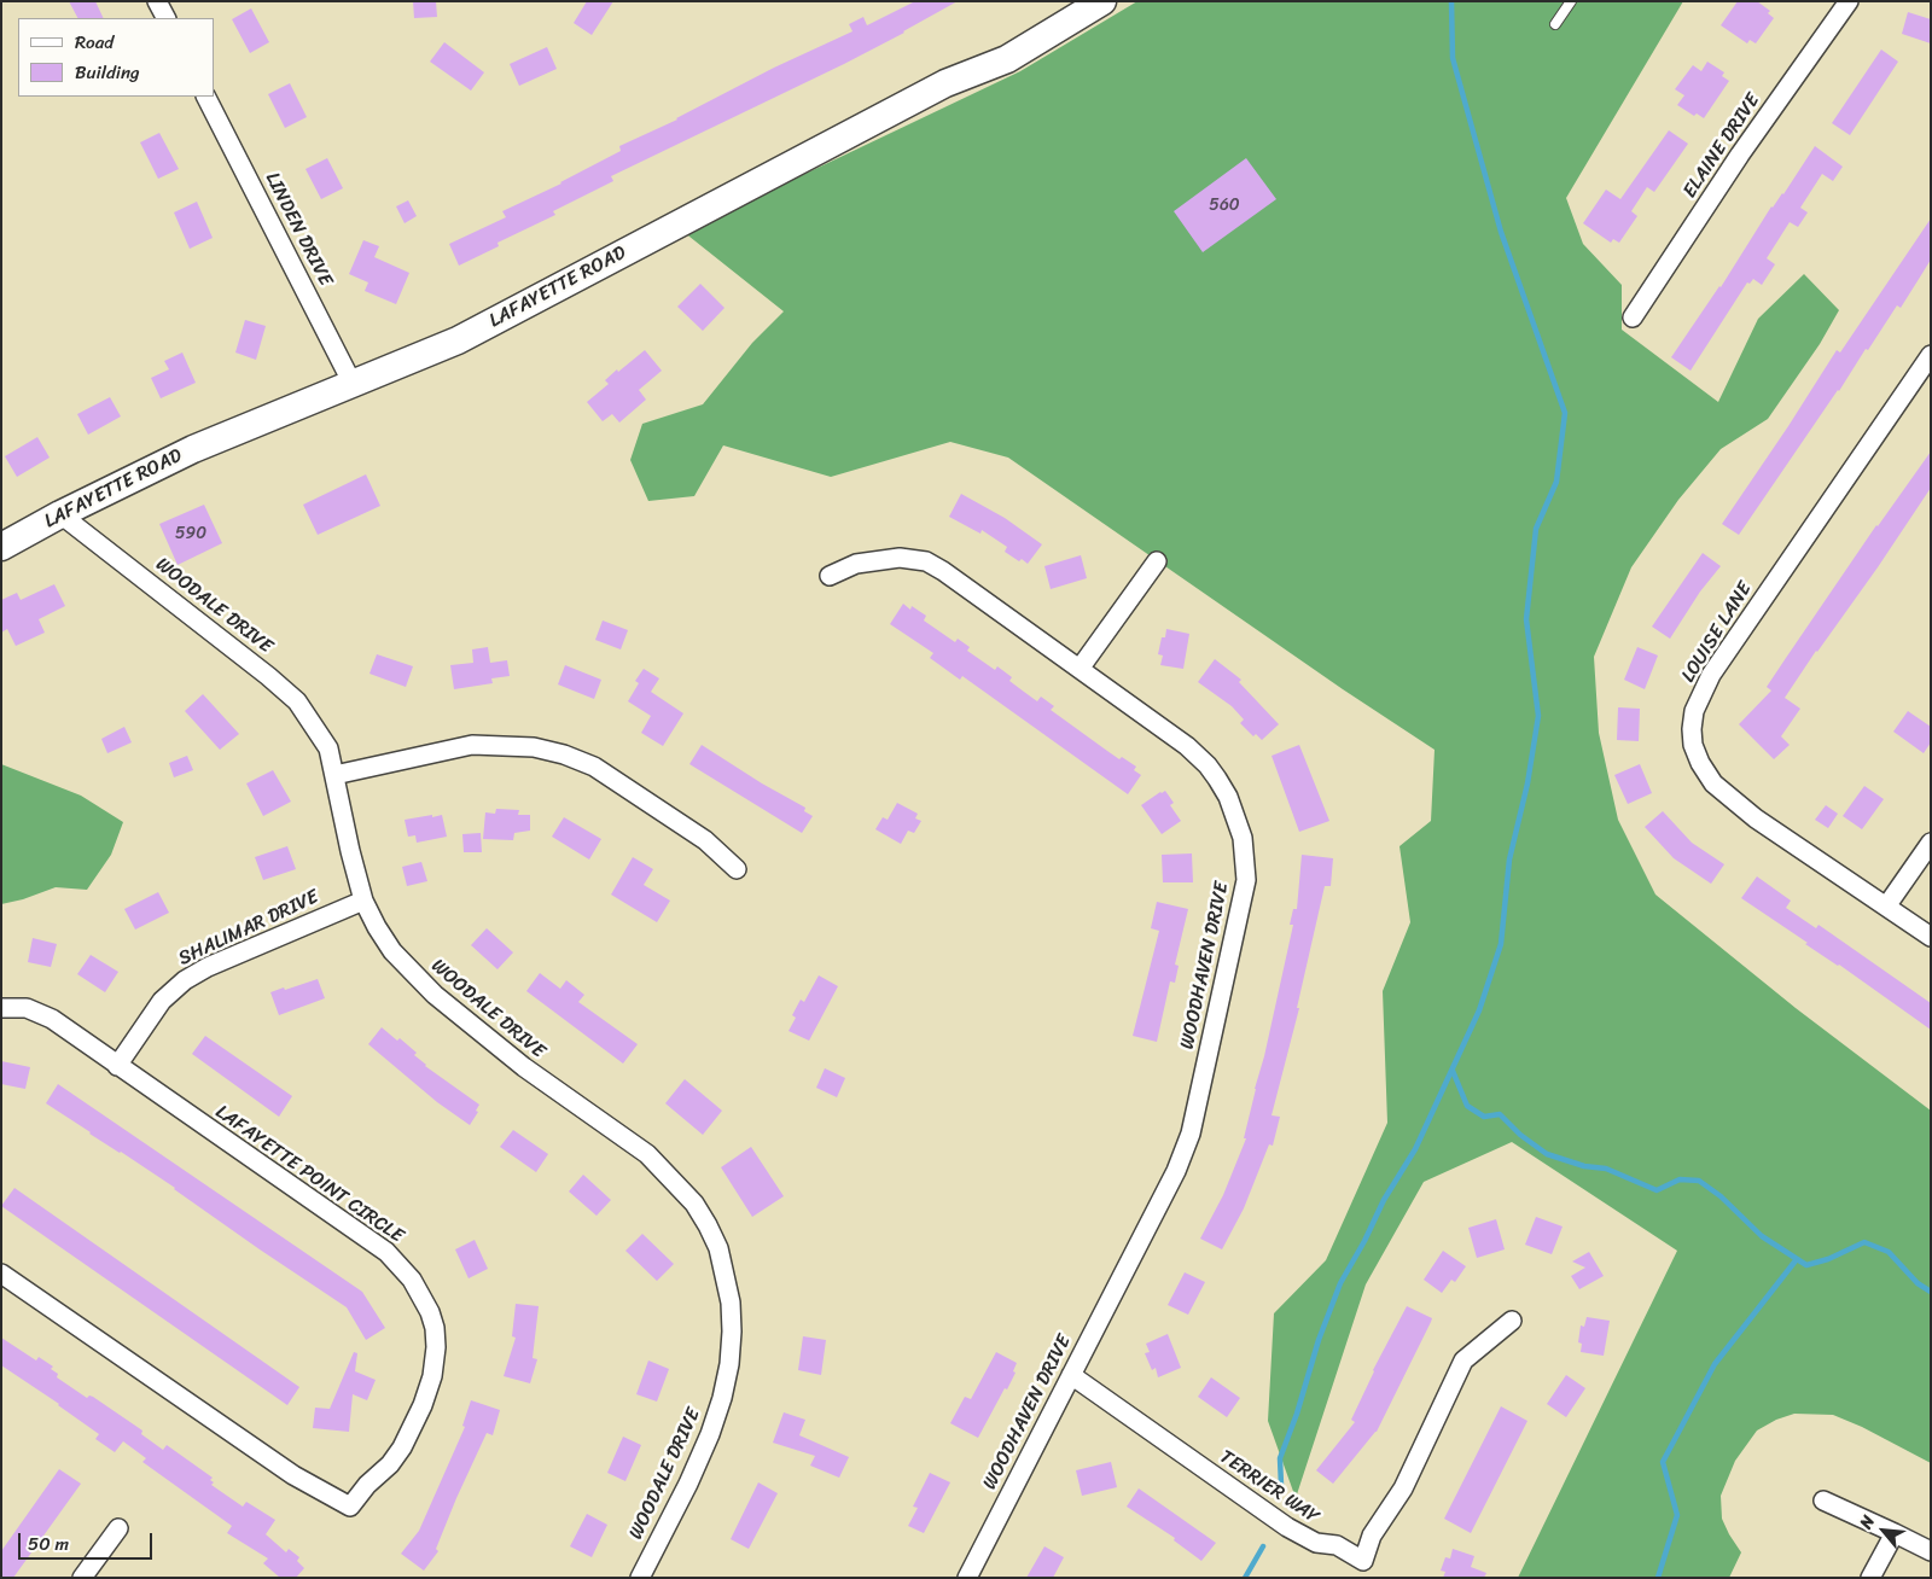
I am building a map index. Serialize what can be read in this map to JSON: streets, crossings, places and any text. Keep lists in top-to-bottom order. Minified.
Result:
{"streets":{"main road":["LAFAYETTE ROAD"],"street":["ELAINE DRIVE","LINDEN DRIVE","WOODALE DRIVE","LOUISE LANE","SHALIMAR DRIVE","WOODHAVEN DRIVE","LAFAYETTE POINT CIRCLE","TERRIER WAY"]},"crossings":[["LINDEN DRIVE","LAFAYETTE ROAD"],["LAFAYETTE ROAD","WOODALE DRIVE"],["WOODALE DRIVE","SHALIMAR DRIVE"],["SHALIMAR DRIVE","LAFAYETTE POINT CIRCLE"],["WOODHAVEN DRIVE","TERRIER WAY"]],"house_numbers":["560","590"],"legend":["Road","Building"],"scale_bar":"50 m","north":"top left"}
